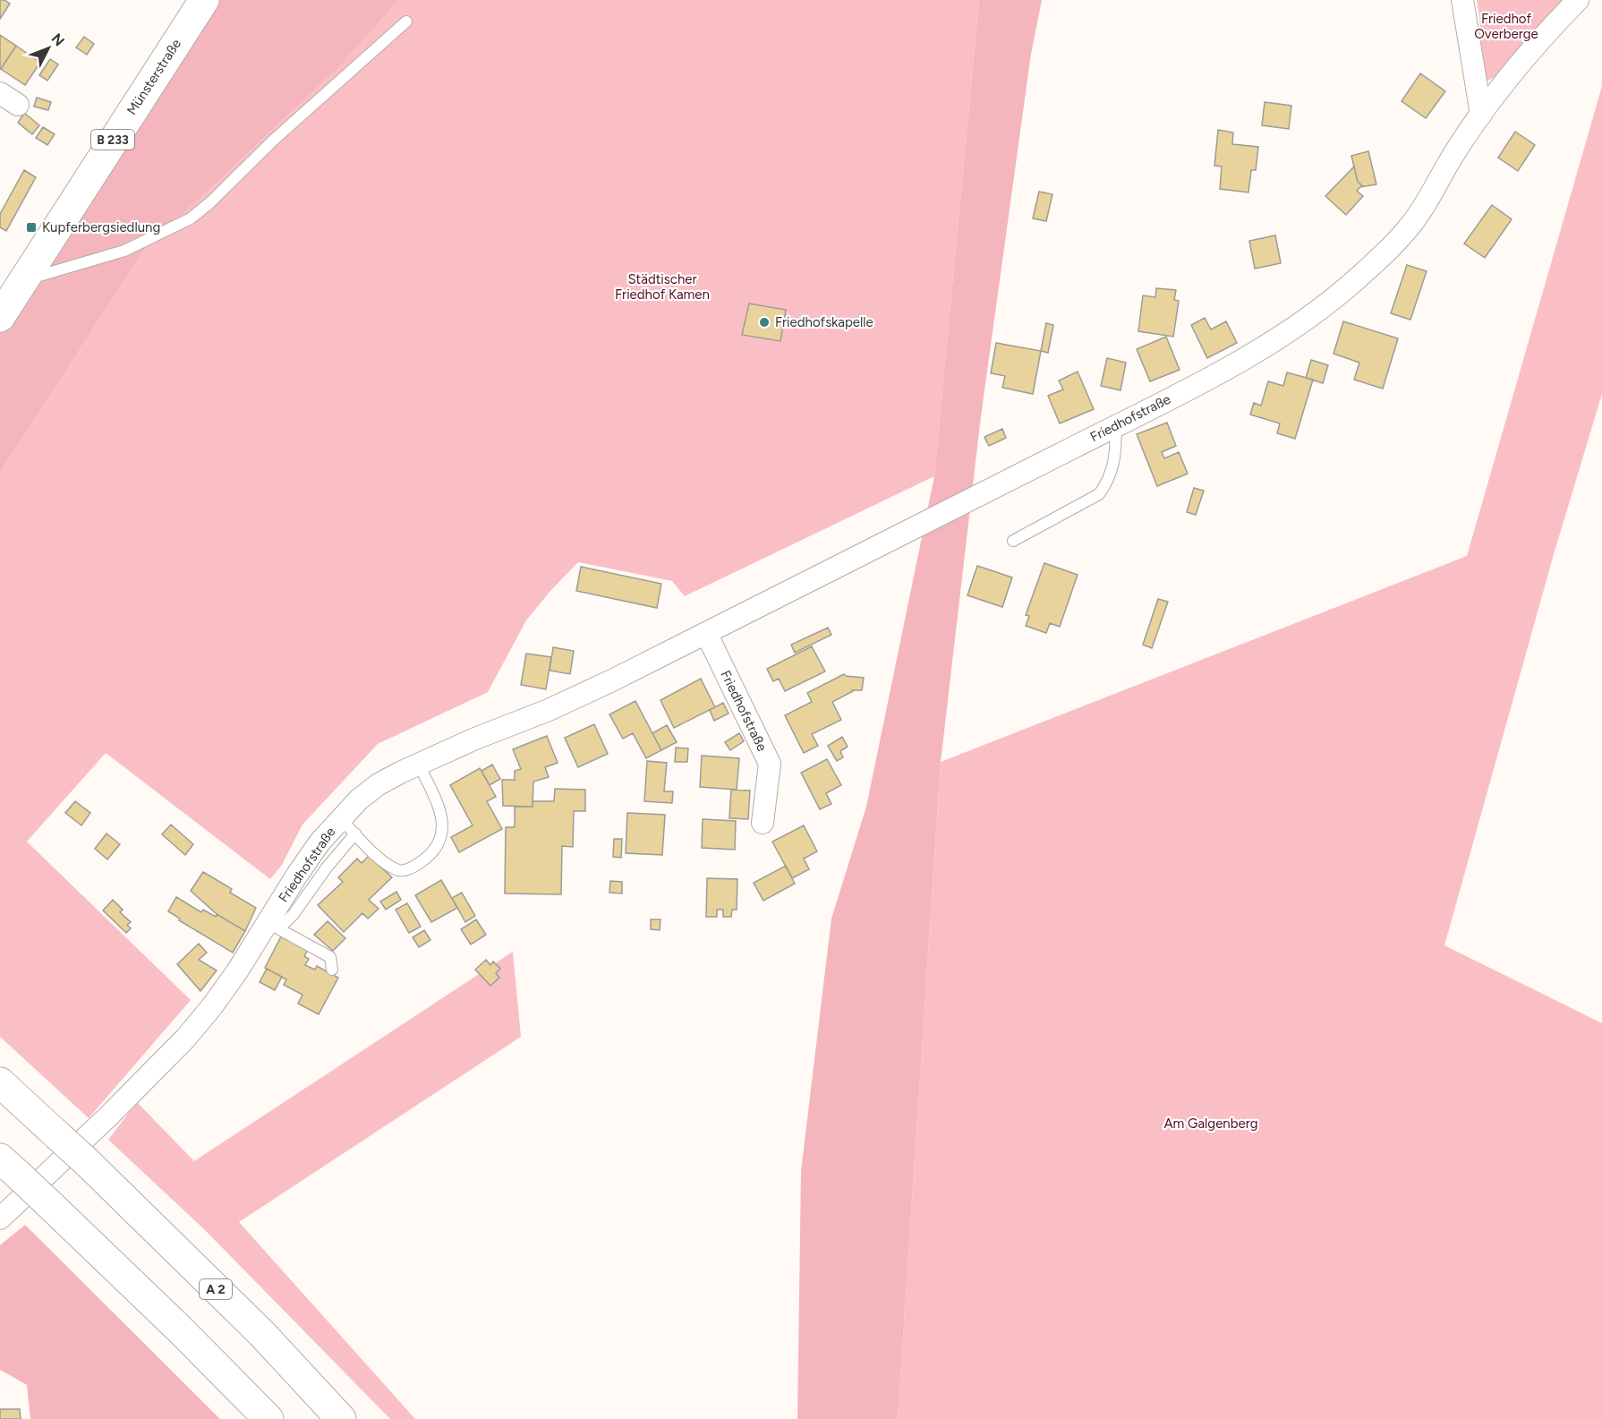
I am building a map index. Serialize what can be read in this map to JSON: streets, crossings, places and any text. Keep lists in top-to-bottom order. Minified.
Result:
{"streets":{"main road":["Münsterstraße","B 233","A 2"],"street":["Friedhofstraße"]},"parks":["Friedhof Overberge","Städtischer Friedhof Kamen","Am Galgenberg"],"places":{"transit":["Kupferbergsiedlung"],"other":["Friedhofskapelle"]},"north":"top right"}
